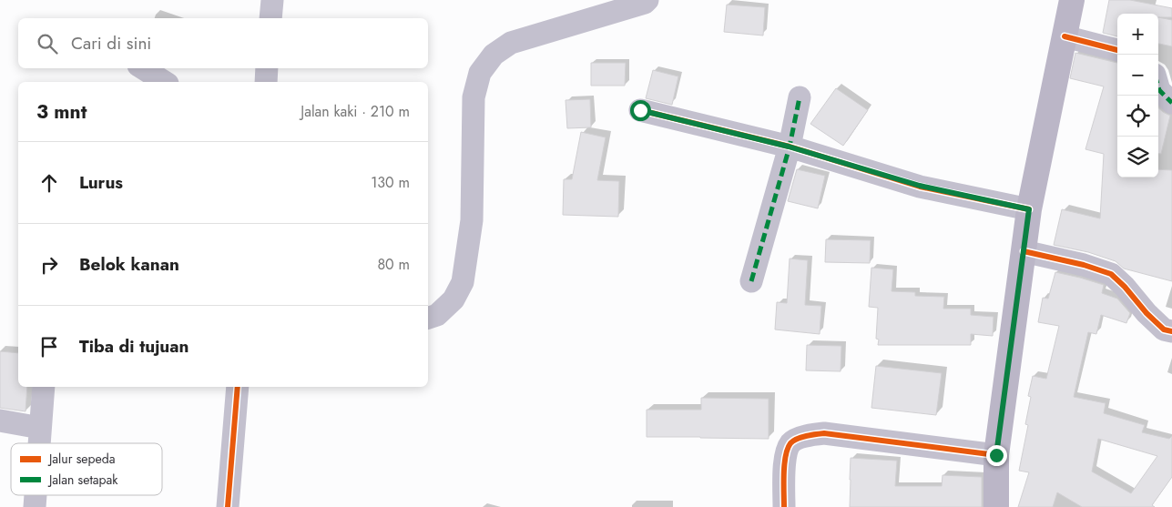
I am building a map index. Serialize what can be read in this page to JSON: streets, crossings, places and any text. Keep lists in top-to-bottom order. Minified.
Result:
{"legend":["Jalur sepeda","Jalan setapak"],"page":{"map_buttons":["+","−"],"search":"Cari di sini","heading":["3 mnt","Jalan kaki · 210 m"],"list":[["Lurus","130 m"],["Belok kanan","80 m"],"Tiba di tujuan"]}}
